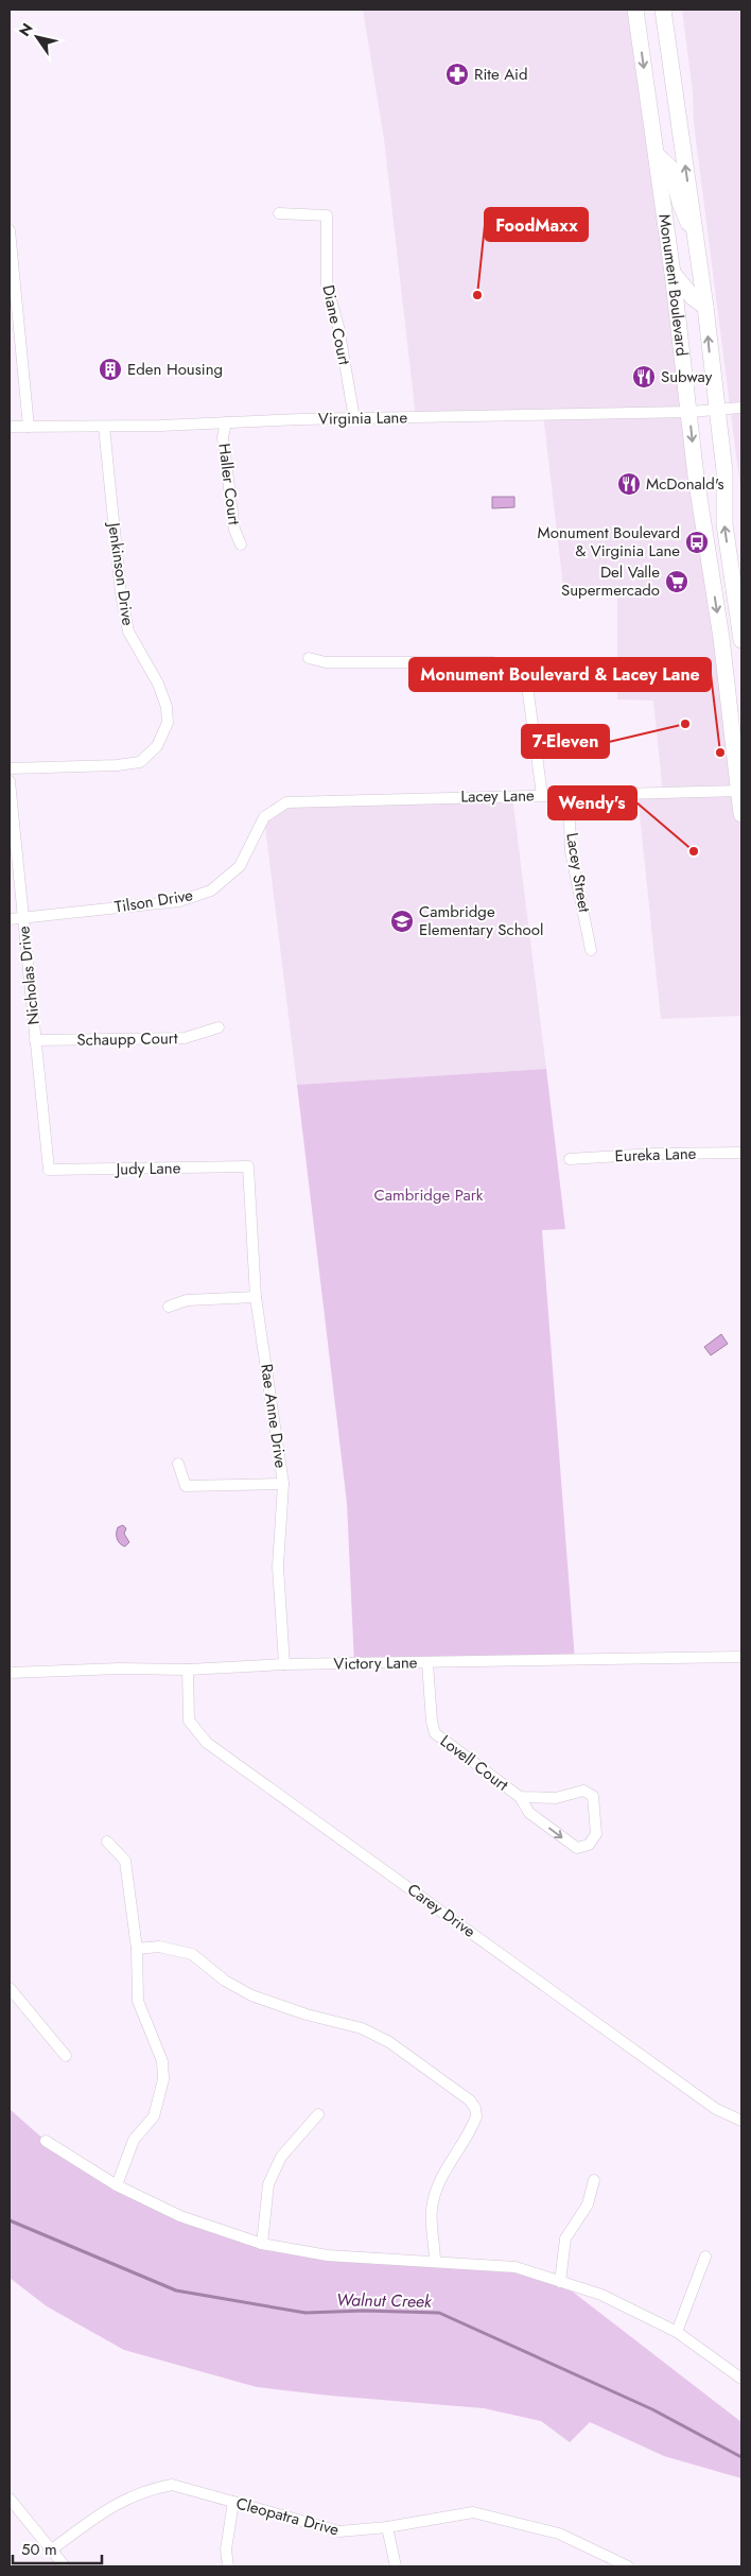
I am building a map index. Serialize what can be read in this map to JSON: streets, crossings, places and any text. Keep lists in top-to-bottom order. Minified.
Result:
{"streets":{"main road":["Monument Boulevard"],"street":["Diane Court","Virginia Lane","Haller Court","Jenkinson Drive","Lacey Lane","Lacey Street","Tilson Drive","Nicholas Drive","Schaupp Court","Eureka Lane","Judy Lane","Rae Anne Drive","Victory Lane","Lovell Court","Carey Drive","Cleopatra Drive"]},"crossings":[["Monument Boulevard","Virginia Lane"],["Monument Boulevard","Lacey Lane"],["Diane Court","Virginia Lane"],["Virginia Lane","Haller Court"],["Virginia Lane","Jenkinson Drive"],["Lacey Lane","Lacey Street"],["Lacey Lane","Tilson Drive"],["Tilson Drive","Nicholas Drive"],["Nicholas Drive","Schaupp Court"],["Nicholas Drive","Judy Lane"],["Judy Lane","Rae Anne Drive"],["Rae Anne Drive","Victory Lane"],["Victory Lane","Lovell Court"],["Victory Lane","Carey Drive"]],"water":["Walnut Creek"],"parks":["Cambridge Park"],"places":{"pharmacy":["Rite Aid"],"other":["FoodMaxx","7-Eleven","Monument Boulevard & Lacey Lane","Wendy's"],"building":["Eden Housing"],"restaurant":["Subway","McDonald's"],"bus stop":["Monument Boulevard & Virginia Lane"],"supermarket":["Del Valle Supermercado"],"school or university":["Cambridge Elementary School"]},"scale_bar":"50 m","north":"top left"}
